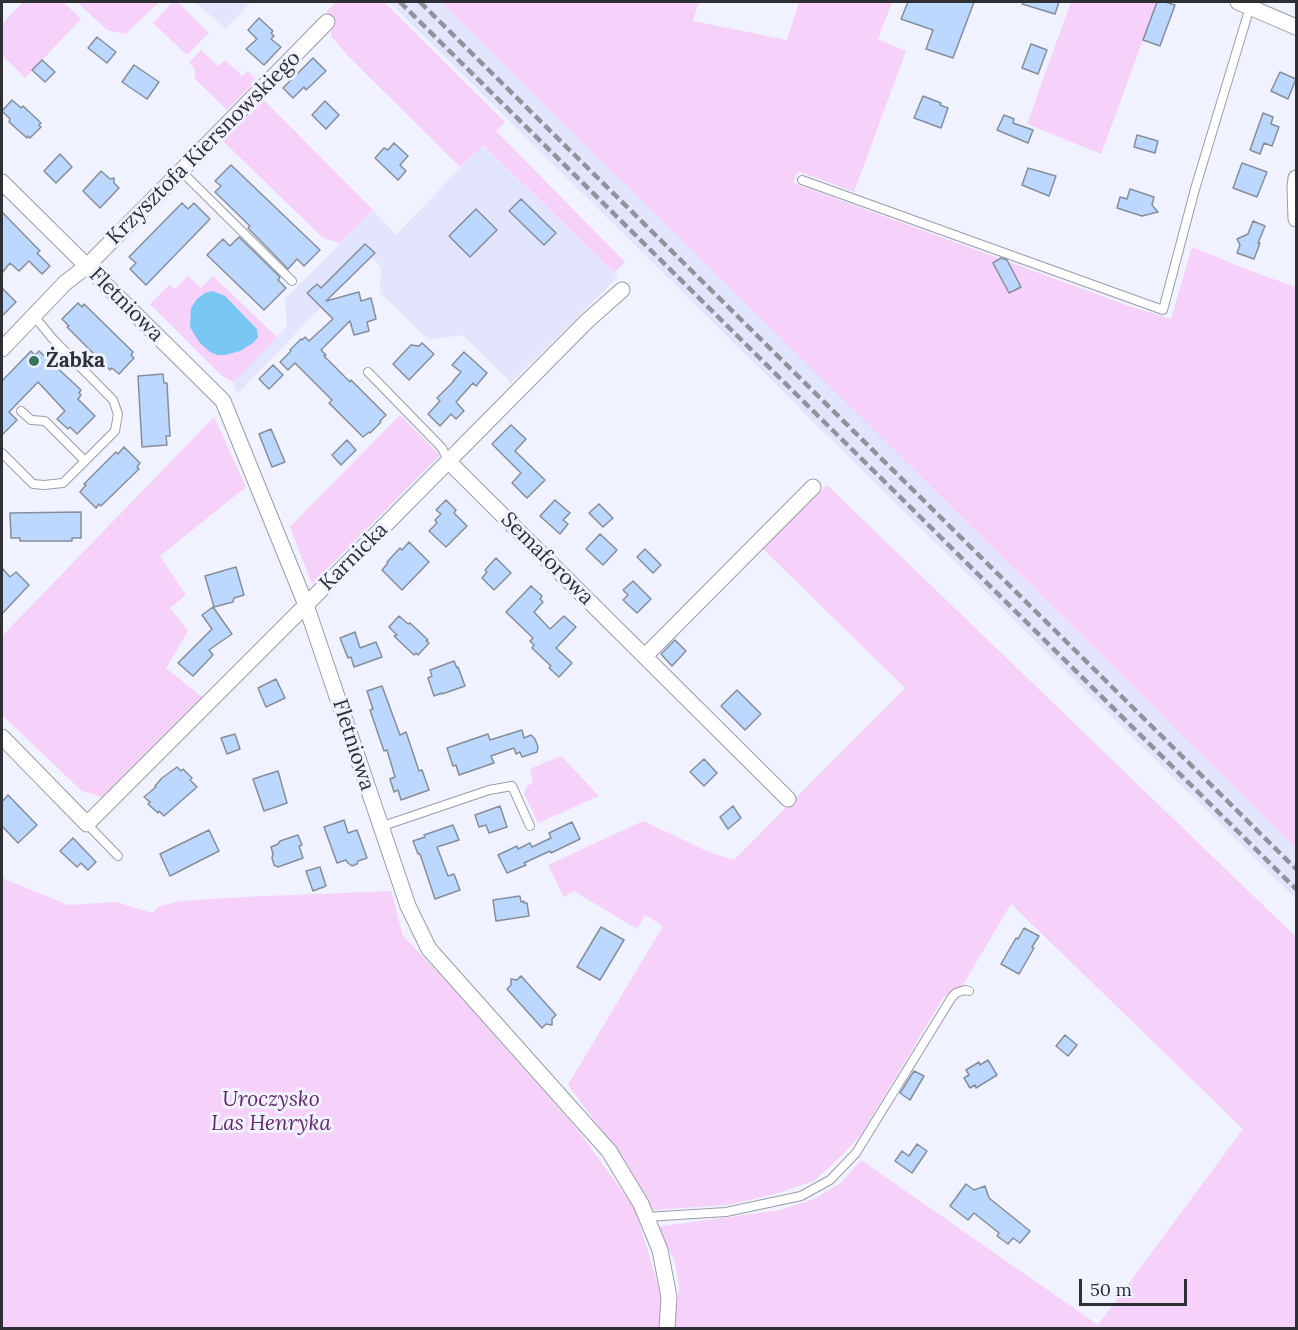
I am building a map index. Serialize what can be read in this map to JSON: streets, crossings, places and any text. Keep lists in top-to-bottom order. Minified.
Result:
{"streets":{"street":["Krzysztofa Kiersnowskiego","Fletniowa","Karnicka","Semaforowa"]},"crossings":[["Krzysztofa Kiersnowskiego","Fletniowa"],["Fletniowa","Karnicka"],["Karnicka","Semaforowa"]],"parks":["Uroczysko Las Henryka"],"places":["Żabka"],"scale_bar":"50 m"}
